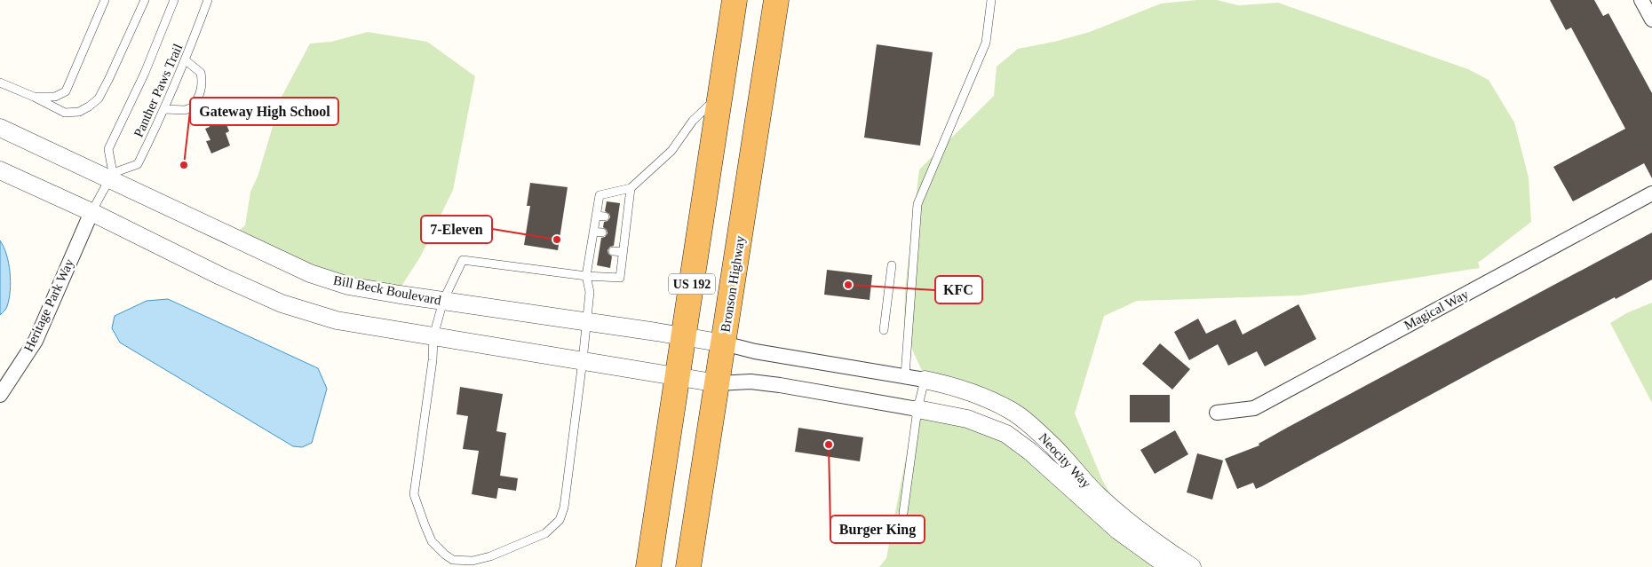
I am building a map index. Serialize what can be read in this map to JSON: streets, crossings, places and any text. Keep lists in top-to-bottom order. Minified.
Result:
{"streets":{"highway":["US 192","Bronson Highway"],"street":["Bill Beck Boulevard","Heritage Park Way","Magical Way","Neocity Way"],"lane":["Panther Paws Trail"]},"crossings":[["Panther Paws Trail","Bill Beck Boulevard"],["US 192","Bill Beck Boulevard"],["Bronson Highway","Bill Beck Boulevard"]],"places":["Gateway High School","7-Eleven","KFC","Burger King"]}
